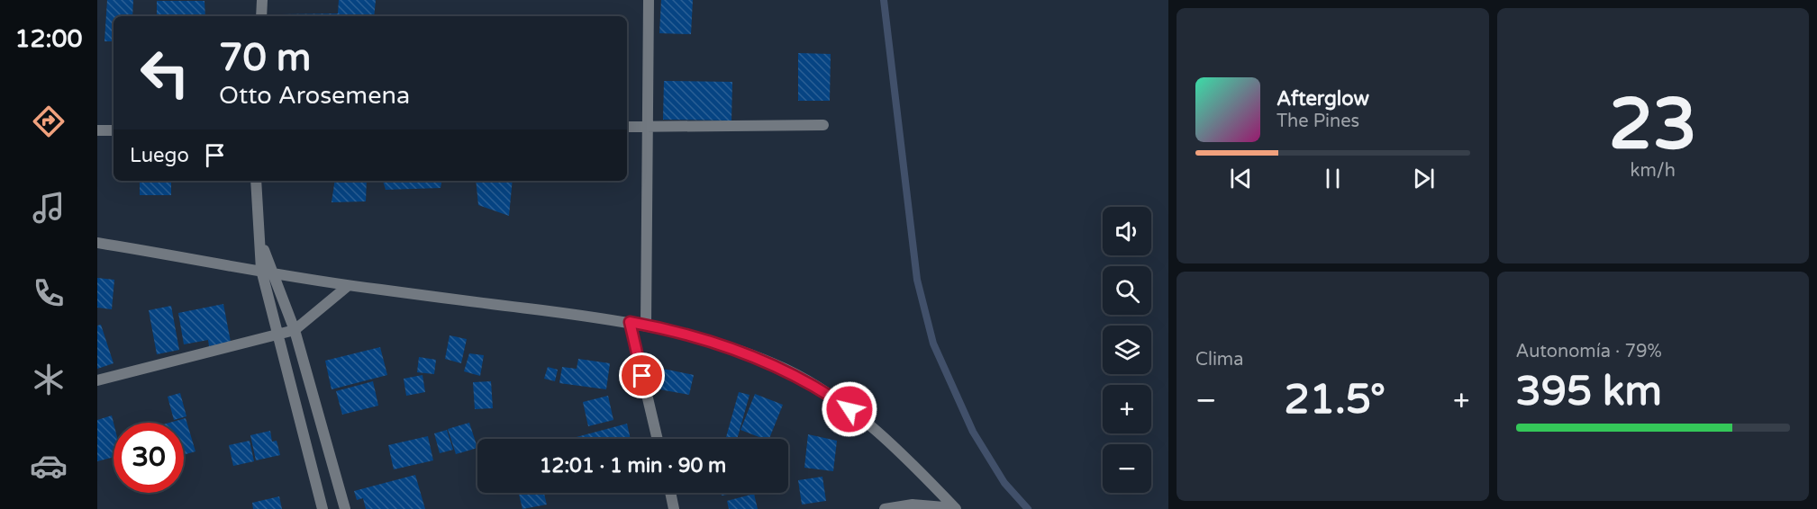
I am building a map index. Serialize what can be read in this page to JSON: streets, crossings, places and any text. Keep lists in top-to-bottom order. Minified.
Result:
{"page":{"tabs":"12:00","tile":[["23","km/h"],"Clima",["Autonomía · 79%","395 km"]],"turn":["70 m","Otto Arosemena"],"song":["Afterglow","The Pines"],"then":"Luego","map_buttons":["+","−"],"heat":["−","21.5°","+"],"limit":"30","trip":"12:01 · 1 min · 90 m"}}
